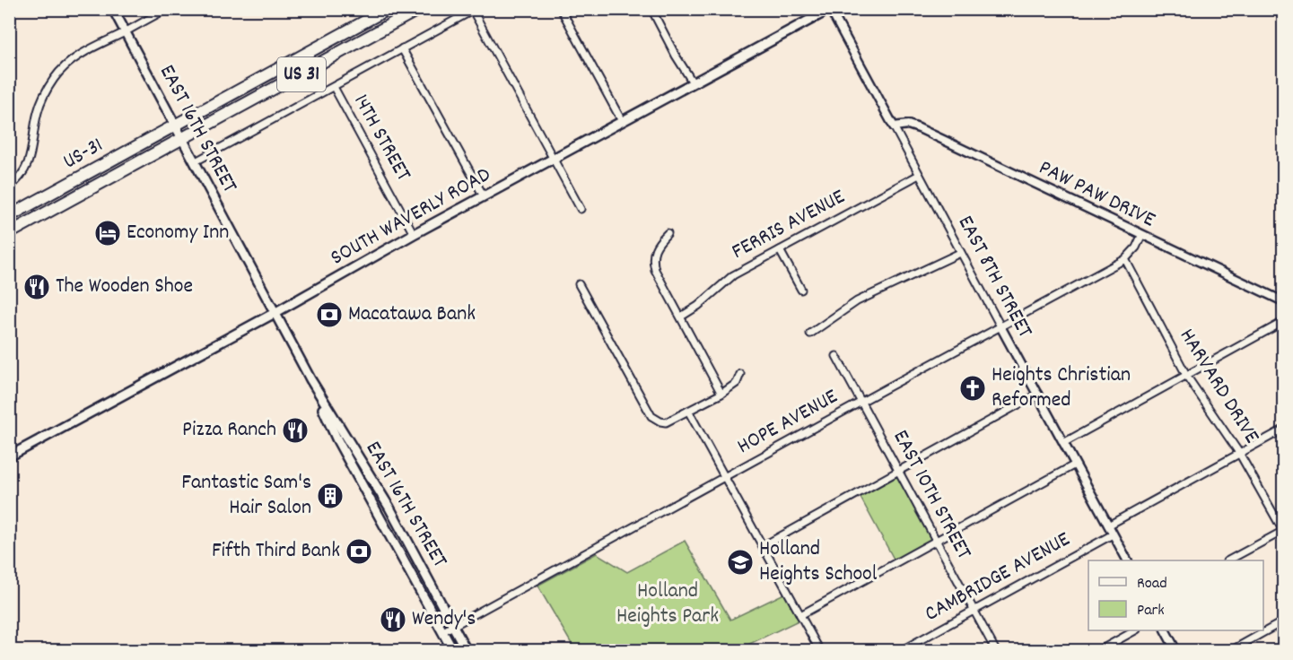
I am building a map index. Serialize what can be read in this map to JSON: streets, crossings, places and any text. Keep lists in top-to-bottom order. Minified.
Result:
{"streets":{"highway":["US 31","US-31"],"main road":["EAST 16TH STREET","SOUTH WAVERLY ROAD"],"street":["14TH STREET","PAW PAW DRIVE","FERRIS AVENUE","EAST 8TH STREET","HARVARD DRIVE","HOPE AVENUE","EAST 10TH STREET","CAMBRIDGE AVENUE"]},"crossings":[["US 31","EAST 16TH STREET"],["US 31","US-31"],["EAST 16TH STREET","US-31"],["EAST 16TH STREET","SOUTH WAVERLY ROAD"],["EAST 16TH STREET","HOPE AVENUE"],["14TH STREET","SOUTH WAVERLY ROAD"],["PAW PAW DRIVE","EAST 8TH STREET"],["PAW PAW DRIVE","HOPE AVENUE"],["SOUTH WAVERLY ROAD","EAST 8TH STREET"],["FERRIS AVENUE","EAST 8TH STREET"],["EAST 8TH STREET","HOPE AVENUE"],["EAST 8TH STREET","CAMBRIDGE AVENUE"],["HARVARD DRIVE","HOPE AVENUE"],["HOPE AVENUE","EAST 10TH STREET"],["EAST 10TH STREET","CAMBRIDGE AVENUE"]],"parks":["Holland Heights Park"],"places":{"hotel":["Economy Inn"],"restaurant":["The Wooden Shoe","Pizza Ranch","Wendy's"],"bank":["Macatawa Bank","Fifth Third Bank"],"church":["Heights Christian Reformed"],"building":["Fantastic Sam's Hair Salon"],"school or university":["Holland Heights School"]},"legend":["Road","Park"]}
